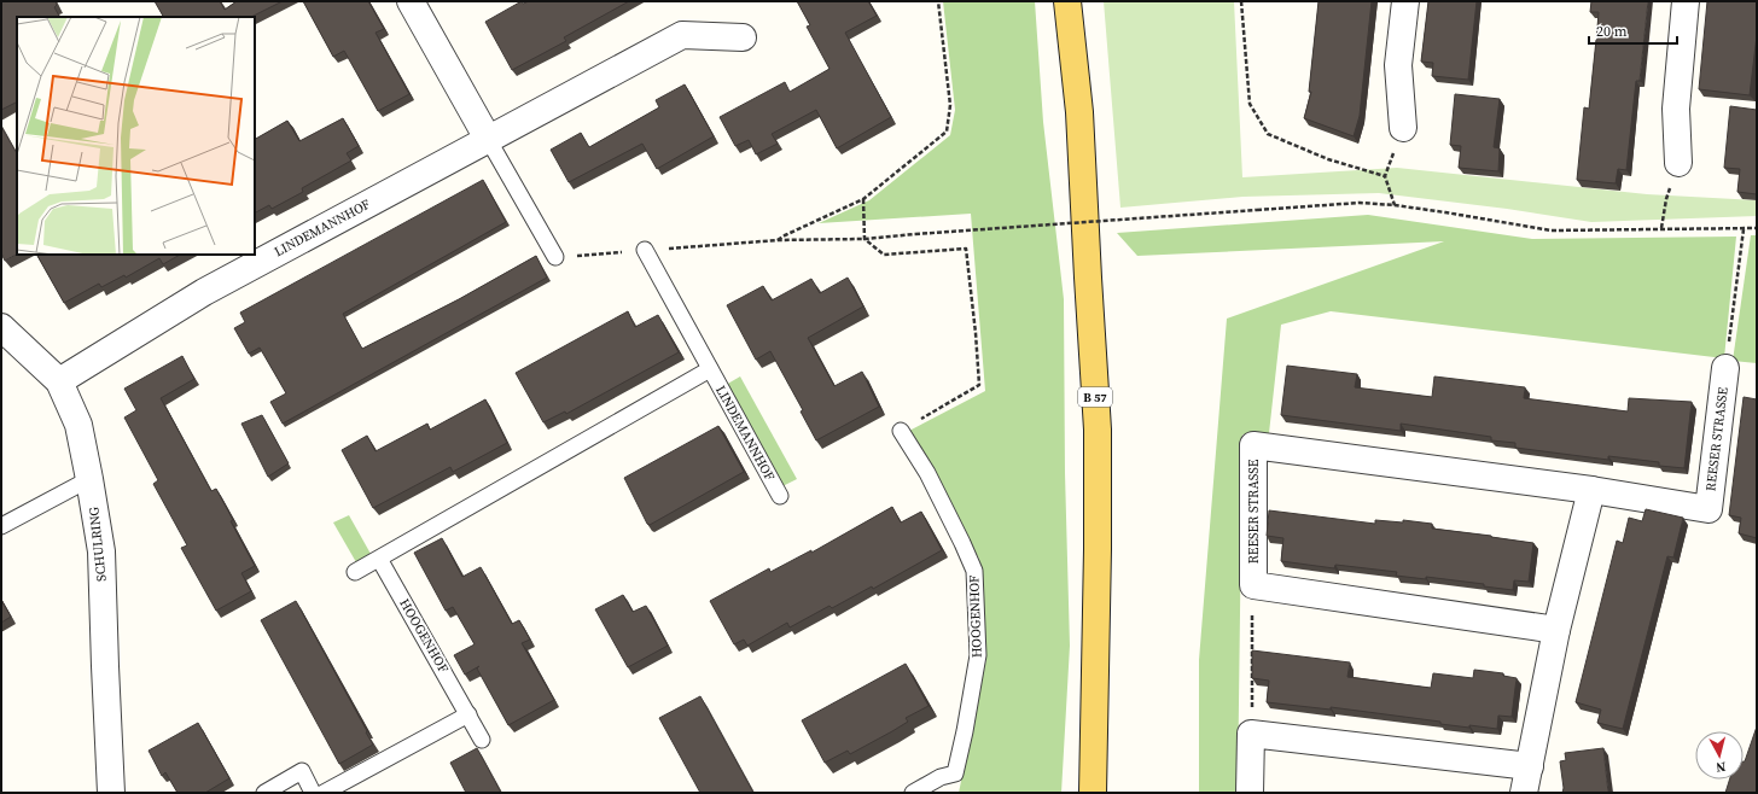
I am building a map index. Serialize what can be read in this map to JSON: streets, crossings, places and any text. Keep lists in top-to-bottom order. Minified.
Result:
{"streets":{"main road":["B 57"],"street":["LINDEMANNHOF","REESER STRASSE","SCHULRING"],"lane":["HOOGENHOF"]},"crossings":[["LINDEMANNHOF","SCHULRING"],["LINDEMANNHOF","HOOGENHOF"]],"scale_bar":"20 m","north":"bottom"}
